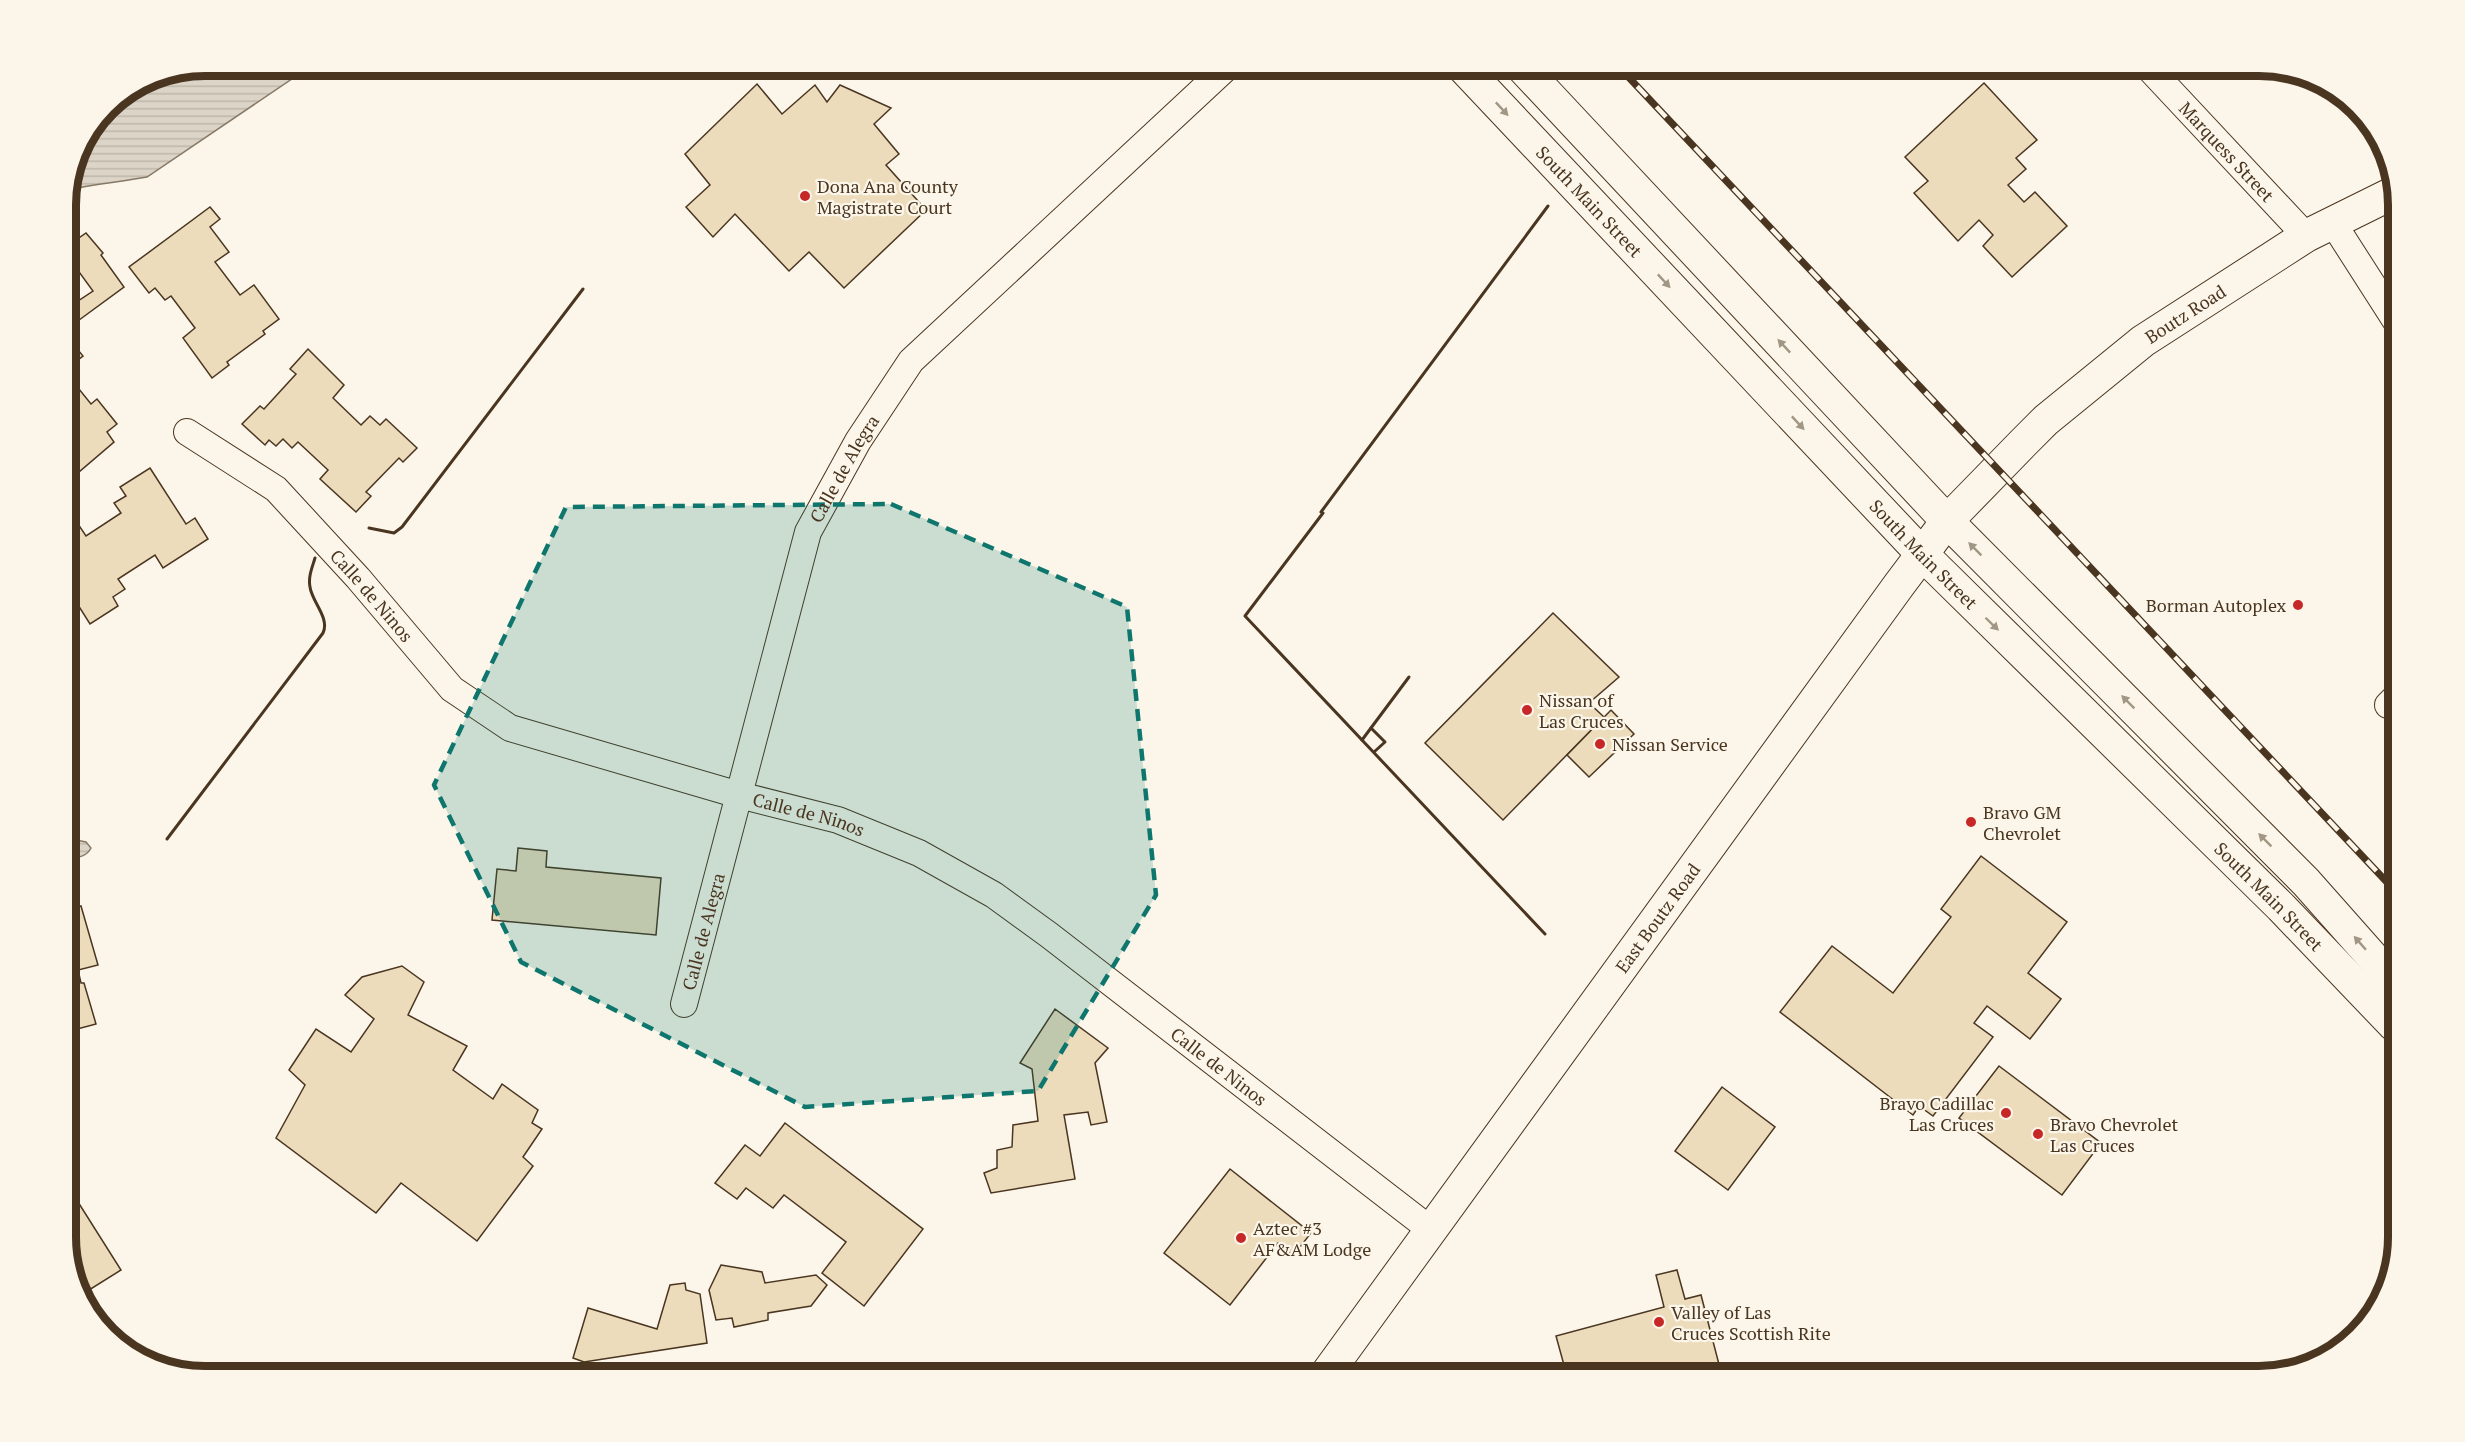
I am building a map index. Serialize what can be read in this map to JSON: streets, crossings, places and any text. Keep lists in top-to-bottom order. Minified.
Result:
{"streets":{"main road":["South Main Street","Boutz Road","East Boutz Road"],"street":["Marquess Street","Calle de Alegra","Calle de Ninos"]},"crossings":[["Marquess Street","Boutz Road"],["South Main Street","East Boutz Road"],["Boutz Road","East Boutz Road"],["Calle de Alegra","Calle de Ninos"],["Calle de Ninos","East Boutz Road"]],"places":["Dona Ana County Magistrate Court","Borman Autoplex","Nissan of Las Cruces","Nissan Service","Bravo GM Chevrolet","Bravo Cadillac Las Cruces","Bravo Chevrolet Las Cruces","Aztec #3 AF&AM Lodge","Valley of Las Cruces Scottish Rite"]}
